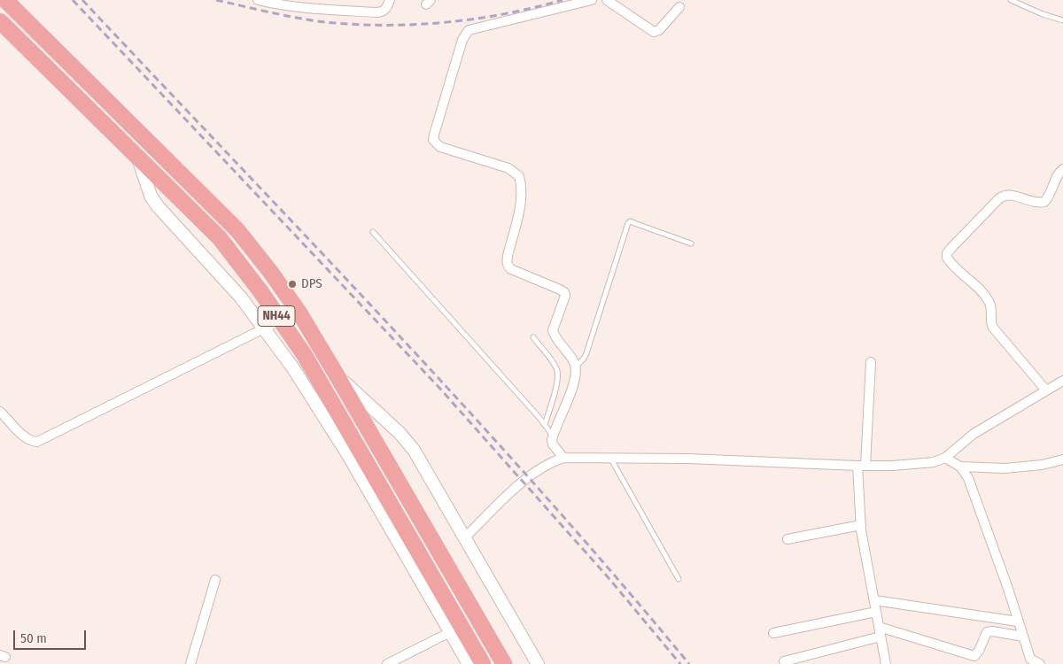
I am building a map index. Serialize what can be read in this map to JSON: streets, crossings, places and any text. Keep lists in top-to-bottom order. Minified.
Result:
{"streets":{"highway":["NH44"]},"places":["DPS"],"scale_bar":"50 m"}
